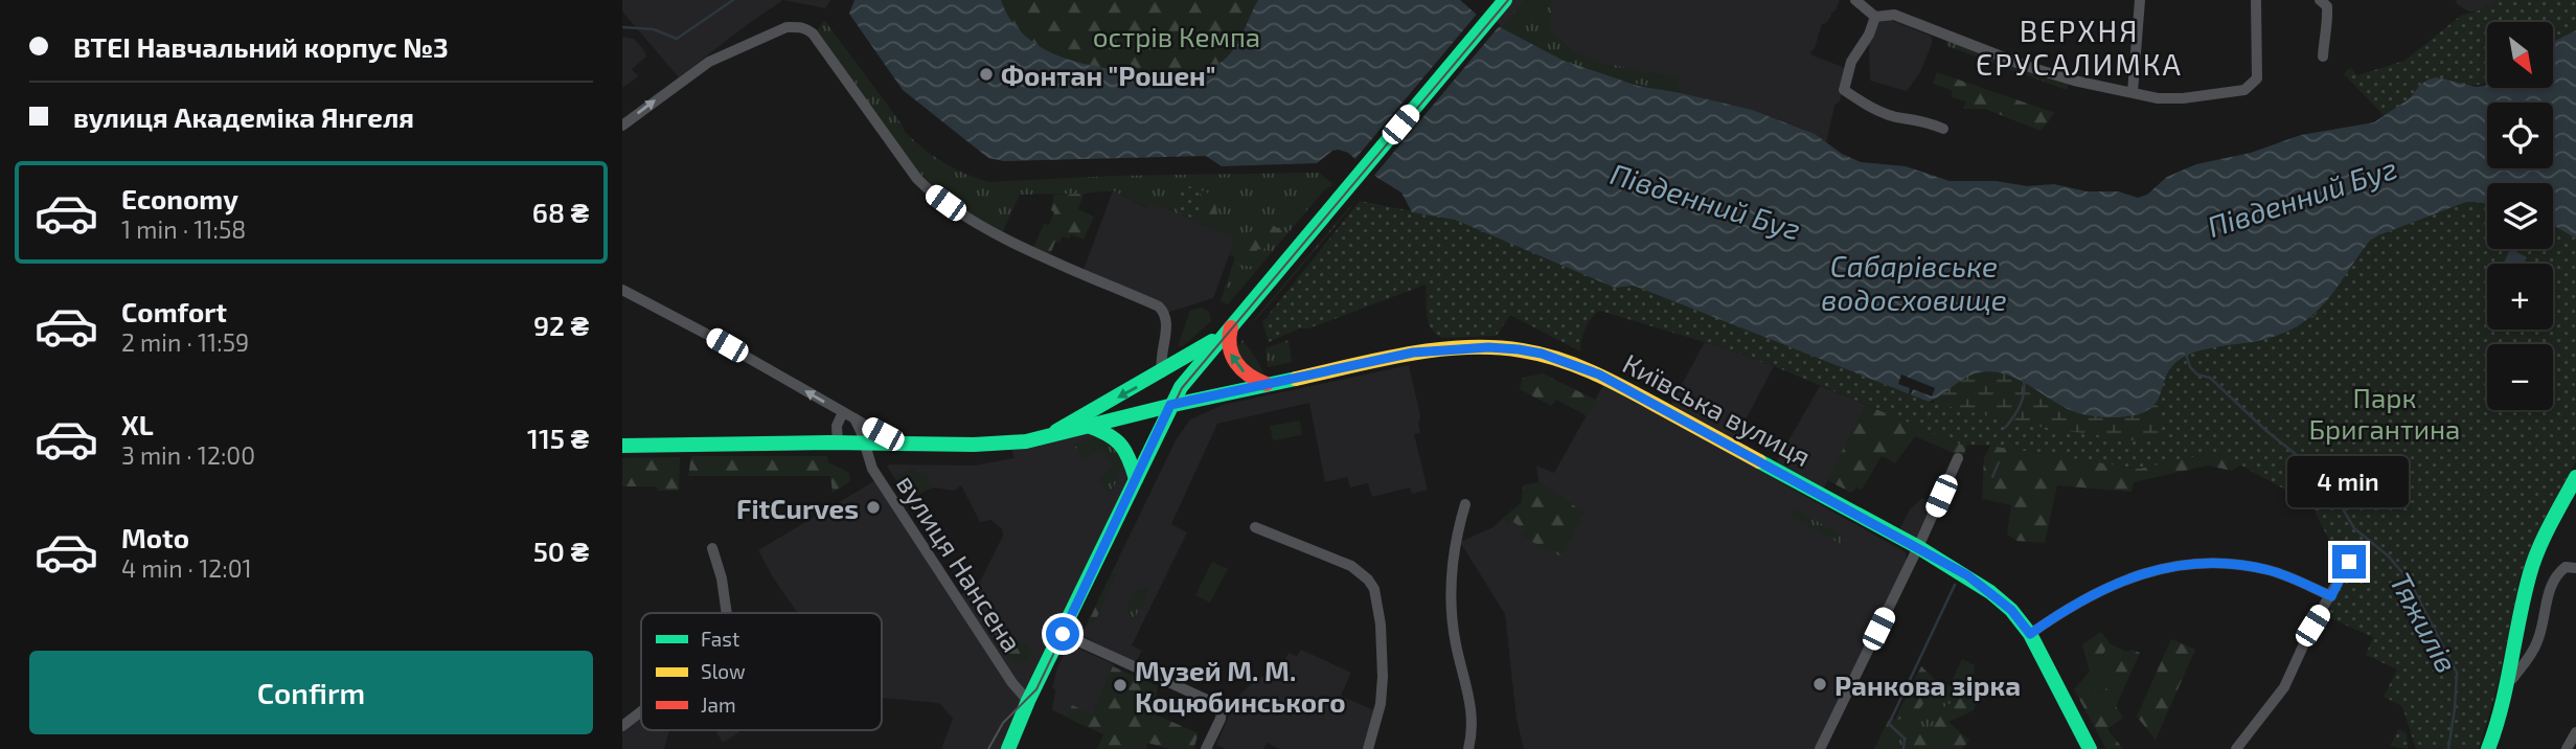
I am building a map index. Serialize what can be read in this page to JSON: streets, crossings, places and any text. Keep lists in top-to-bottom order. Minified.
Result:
{"streets":{"main road":["Київська вулиця"],"street":["вулиця Нансена"]},"districts":["ВЕРХНЯ ЄРУСАЛИМКА"],"water":["Південний Буг","Сабарівське водосховище","Тяжилів"],"parks":["острів Кемпа","Парк Бригантина"],"places":["Фонтан \"Рошен\"","FitCurves","Ранкова зірка","Музей М. М. Коцюбинського"],"legend":["Fast","Slow","Jam"],"north":"bottom right","page":{"banner":["ВТЕІ Навчальний корпус №3","вулиця Академіка Янгеля"],"map_buttons":["+","−"],"list":[{"name":"Economy","note":"1 min · 11:58","value":"68 ₴"},{"name":"Comfort","note":"2 min · 11:59","value":"92 ₴"},{"name":"XL","note":"3 min · 12:00","value":"115 ₴"},{"name":"Moto","note":"4 min · 12:01","value":"50 ₴"}],"bubble":"4 min","buttons":"Confirm"}}
